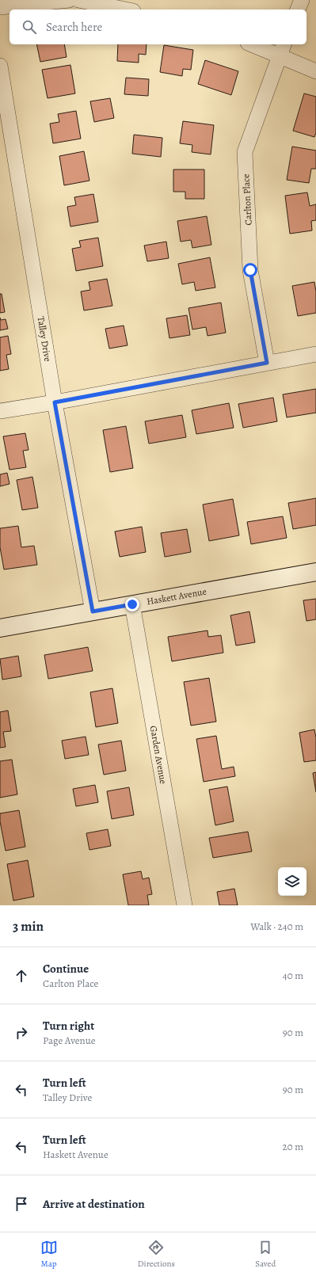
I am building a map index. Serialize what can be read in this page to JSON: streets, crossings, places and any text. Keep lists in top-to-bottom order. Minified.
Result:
{"streets":{"street":["Carlton Place","Talley Drive","Haskett Avenue","Garden Avenue"]},"crossings":[["Talley Drive","Haskett Avenue"],["Haskett Avenue","Garden Avenue"]],"page":{"search":"Search here","heading":["3 min","Walk · 240 m"],"list":[["Continue","Carlton Place","40 m"],["Turn right","Page Avenue","90 m"],["Turn left","Talley Drive","90 m"],["Turn left","Haskett Avenue","20 m"],"Arrive at destination"],"nav":["Map","Directions","Saved"]}}
